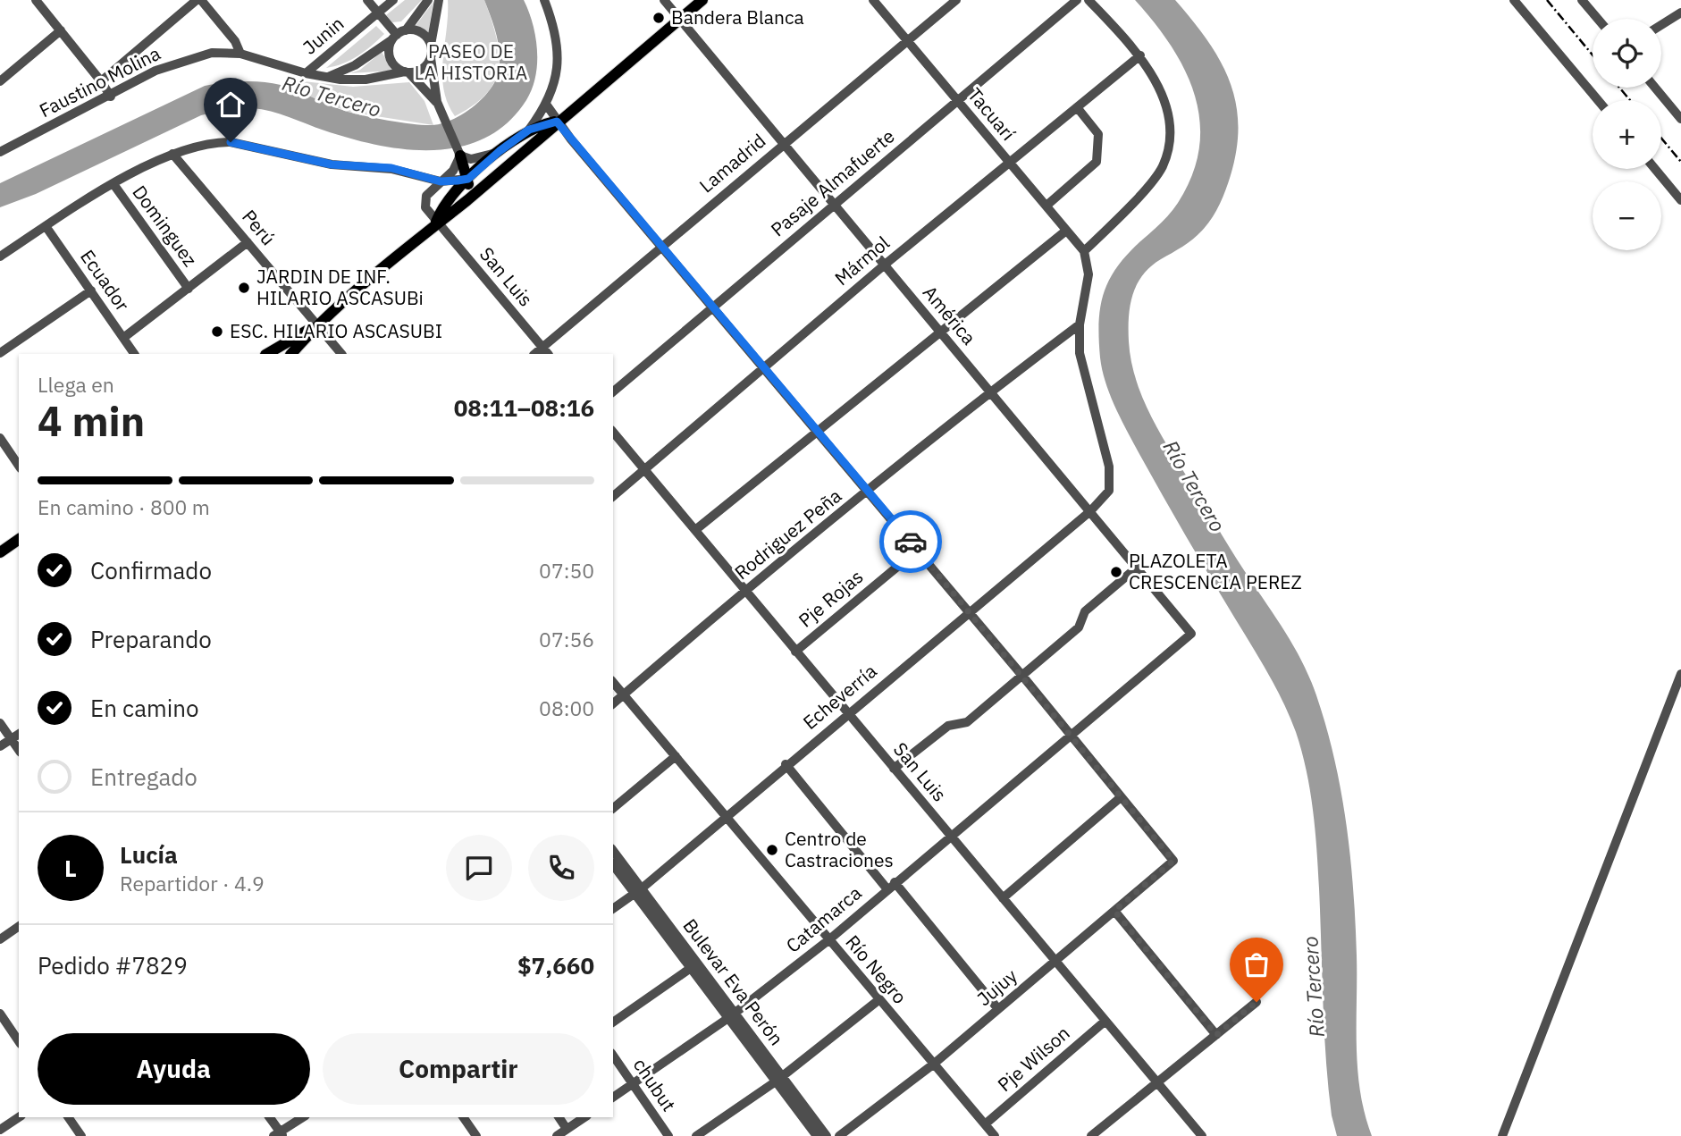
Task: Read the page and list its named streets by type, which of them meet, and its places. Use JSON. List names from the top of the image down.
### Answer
{
  "streets": {
    "street": [
      "Junin",
      "Faustino Molina",
      "Tacuarí",
      "Lamadrid",
      "Pasaje Almafuerte",
      "Dominguez",
      "Perú",
      "Mármol",
      "San Luis",
      "Ecuador",
      "América",
      "Rodriguez Peña",
      "Pje Rojas",
      "Echeverría",
      "Catamarca",
      "Río Negro",
      "Bulevar Eva Perón",
      "Jujuy",
      "Pje Wilson",
      "chubut"
    ]
  },
  "crossings": [
    ["Junin", "Faustino Molina"],
    ["Tacuarí", "Lamadrid"],
    ["Tacuarí", "Pasaje Almafuerte"],
    ["Tacuarí", "Mármol"],
    ["Lamadrid", "San Luis"],
    ["Lamadrid", "América"],
    ["Pasaje Almafuerte", "América"],
    ["Mármol", "San Luis"],
    ["Mármol", "América"],
    ["San Luis", "Rodriguez Peña"],
    ["San Luis", "Pje Rojas"],
    ["San Luis", "Echeverría"],
    ["San Luis", "Catamarca"],
    ["San Luis", "Jujuy"],
    ["San Luis", "Pje Wilson"],
    ["América", "Rodriguez Peña"],
    ["América", "Echeverría"],
    ["América", "Catamarca"],
    ["Rodriguez Peña", "Echeverría"],
    ["Rodriguez Peña", "Río Negro"],
    ["Echeverría", "Río Negro"],
    ["Echeverría", "Bulevar Eva Perón"],
    ["Catamarca", "Río Negro"],
    ["Catamarca", "Bulevar Eva Perón"],
    ["Catamarca", "chubut"],
    ["Río Negro", "Jujuy"],
    ["Río Negro", "Pje Wilson"]
  ],
  "water": ["Río Tercero"],
  "parks": ["PASEO DE LA HISTORIA"],
  "places": [
    "Bandera Blanca",
    "JARDIN DE INF. HILARIO ASCASUBi",
    "ESC. HILARIO ASCASUBI",
    "PLAZOLETA CRESCENCIA PEREZ",
    "Centro de Castraciones"
  ],
  "page": {
    "map_buttons": ["+", "−"],
    "heading": ["4 min", "Llega en", "08:11–08:16"],
    "panel": [
      "Lucía",
      "Repartidor · 4.9",
      "Pedido #7829",
      "$7,660"
    ],
    "bar": "En camino · 800 m",
    "list": [
      ["Confirmado", "07:50"],
      ["Preparando", "07:56"],
      ["En camino", "08:00"],
      "Entregado"
    ],
    "round": "L",
    "buttons": ["Ayuda", "Compartir"]
  }
}
